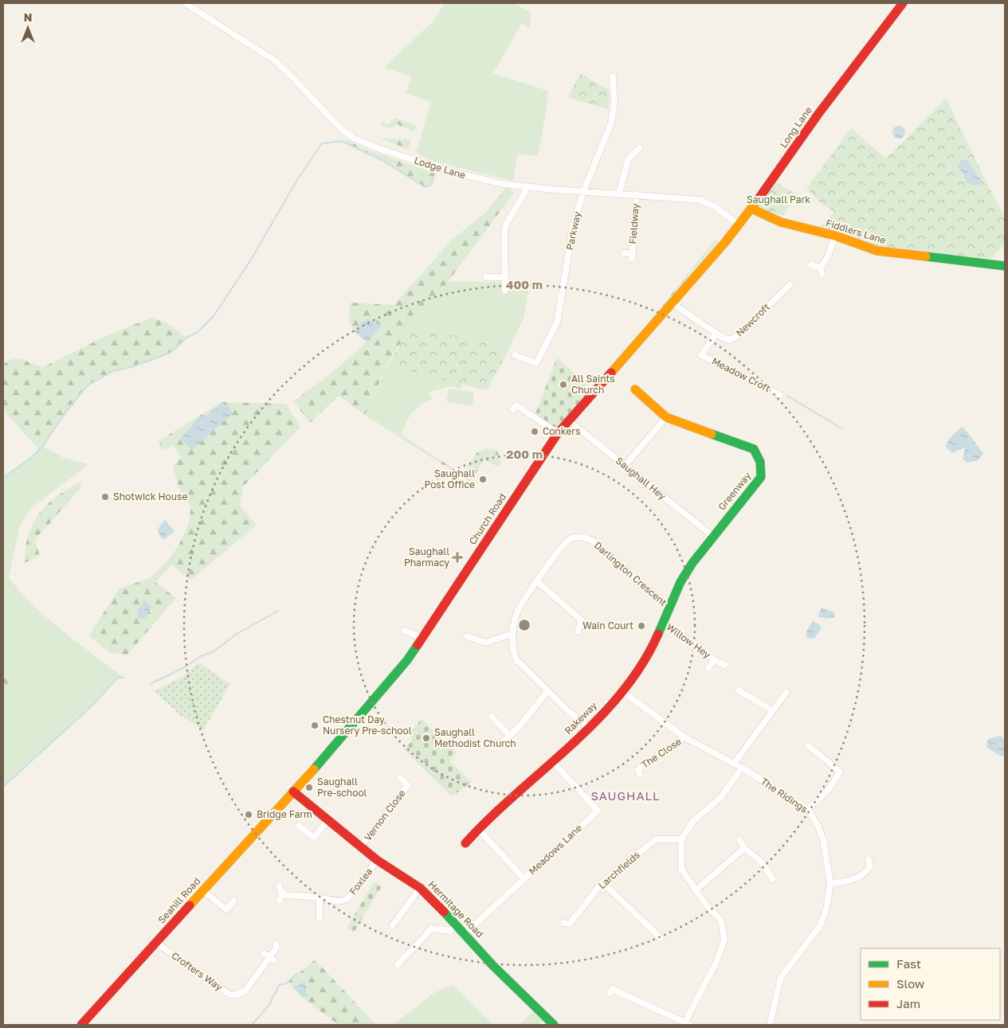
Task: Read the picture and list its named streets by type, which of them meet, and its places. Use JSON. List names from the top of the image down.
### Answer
{
  "streets": {
    "street": [
      "Long Lane",
      "Lodge Lane",
      "Fieldway",
      "Parkway",
      "Fiddlers Lane",
      "Newcroft",
      "Meadow Croft",
      "Saughall Hey",
      "Greenway",
      "Church Road",
      "Darlington Crescent",
      "Willow Hey",
      "Rakeway",
      "The Close",
      "The Ridings",
      "Vernon Close",
      "Meadows Lane",
      "Larchfields",
      "Foxlea",
      "Seahill Road",
      "Hermitage Road",
      "Crofters Way"
    ]
  },
  "crossings": [
    ["Long Lane", "Lodge Lane"],
    ["Long Lane", "Fiddlers Lane"],
    ["Long Lane", "Church Road"],
    ["Lodge Lane", "Fieldway"],
    ["Lodge Lane", "Parkway"],
    ["Newcroft", "Meadow Croft"],
    ["Newcroft", "Church Road"],
    ["Saughall Hey", "Greenway"],
    ["Saughall Hey", "Church Road"],
    ["Greenway", "Darlington Crescent"],
    ["Greenway", "Rakeway"],
    ["Church Road", "Seahill Road"],
    ["Church Road", "Hermitage Road"],
    ["Darlington Crescent", "Rakeway"],
    ["Willow Hey", "Rakeway"],
    ["Rakeway", "The Ridings"],
    ["Rakeway", "Meadows Lane"],
    ["The Close", "The Ridings"],
    ["Vernon Close", "Hermitage Road"],
    ["Meadows Lane", "Hermitage Road"],
    ["Foxlea", "Hermitage Road"],
    ["Seahill Road", "Hermitage Road"],
    ["Seahill Road", "Crofters Way"]
  ],
  "districts": ["SAUGHALL"],
  "parks": ["Saughall Park"],
  "places": {
    "other": [
      "All Saints Church",
      "Conkers",
      "Saughall Post Office",
      "Shotwick House",
      "Wain Court",
      "Chestnut Day Nursery Pre-school",
      "Saughall Methodist Church",
      "Saughall Pre-school",
      "Bridge Farm"
    ],
    "health": ["Saughall Pharmacy"]
  },
  "legend": ["Fast", "Slow", "Jam"],
  "north": "top",
  "rings": ["400 m", "200 m"]
}
